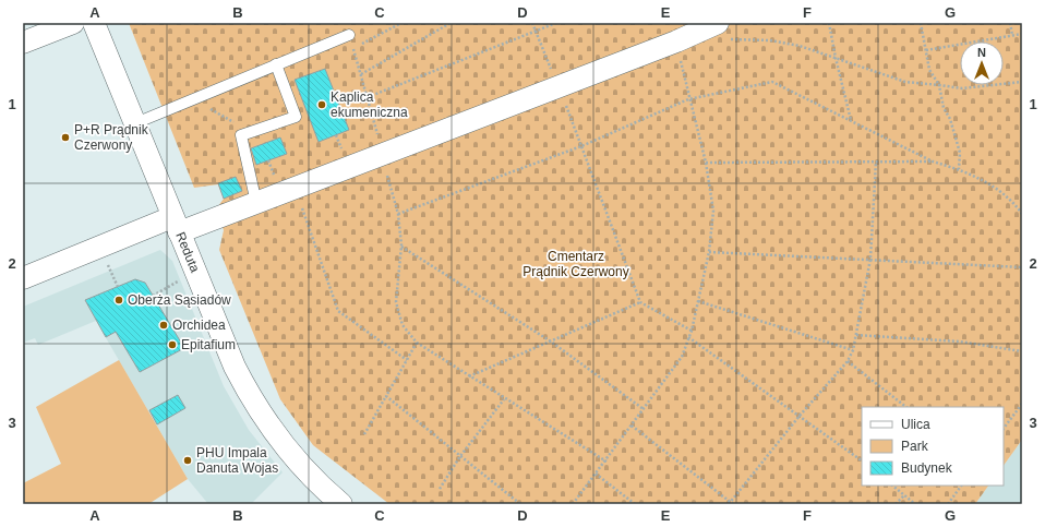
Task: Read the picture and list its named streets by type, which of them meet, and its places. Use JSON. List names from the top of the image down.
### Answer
{
  "streets": {
    "street": ["Reduta"]
  },
  "parks": ["Cmentarz Prądnik Czerwony"],
  "places": [
    "Kaplica ekumeniczna",
    "P+R Prądnik Czerwony",
    "Oberża Sąsiadów",
    "Orchidea",
    "Epitafium",
    "PHU Impala Danuta Wojas"
  ],
  "legend": ["Ulica", "Park", "Budynek"],
  "north": "top",
  "grid": {
    "columns": [
      "A",
      "B",
      "C",
      "D",
      "E",
      "F",
      "G"
    ],
    "rows": ["1", "2", "3"]
  }
}
